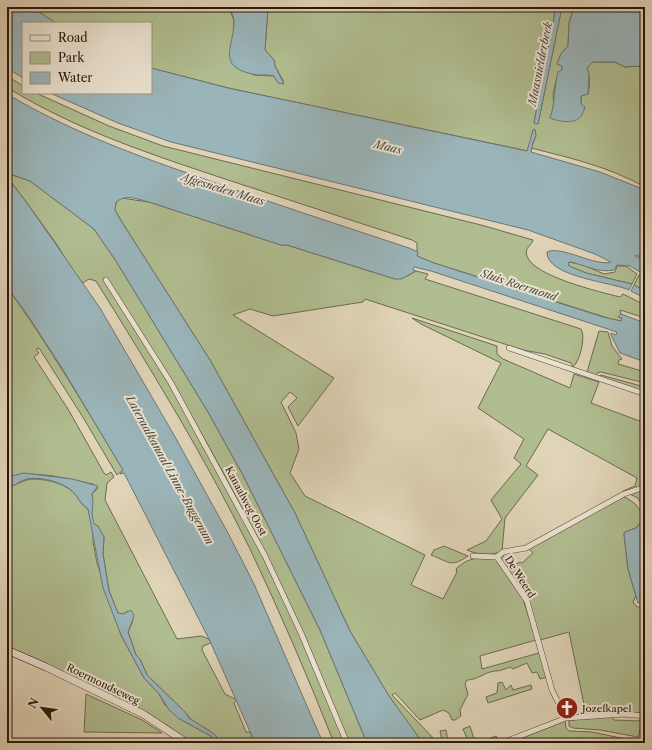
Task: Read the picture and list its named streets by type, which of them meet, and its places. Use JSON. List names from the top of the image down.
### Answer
{
  "streets": {
    "main road": ["Roermondseweg"],
    "street": ["Kanaalweg Oost", "De Weerd"]
  },
  "water": [
    "Maasnielderbeek",
    "Maas",
    "Afgesneden Maas",
    "Sluis Roermond",
    "Lateraalkanaal Linne-Buggenum"
  ],
  "places": {
    "church": ["Jozefkapel"]
  },
  "legend": ["Road", "Park", "Water"],
  "north": "top left"
}
